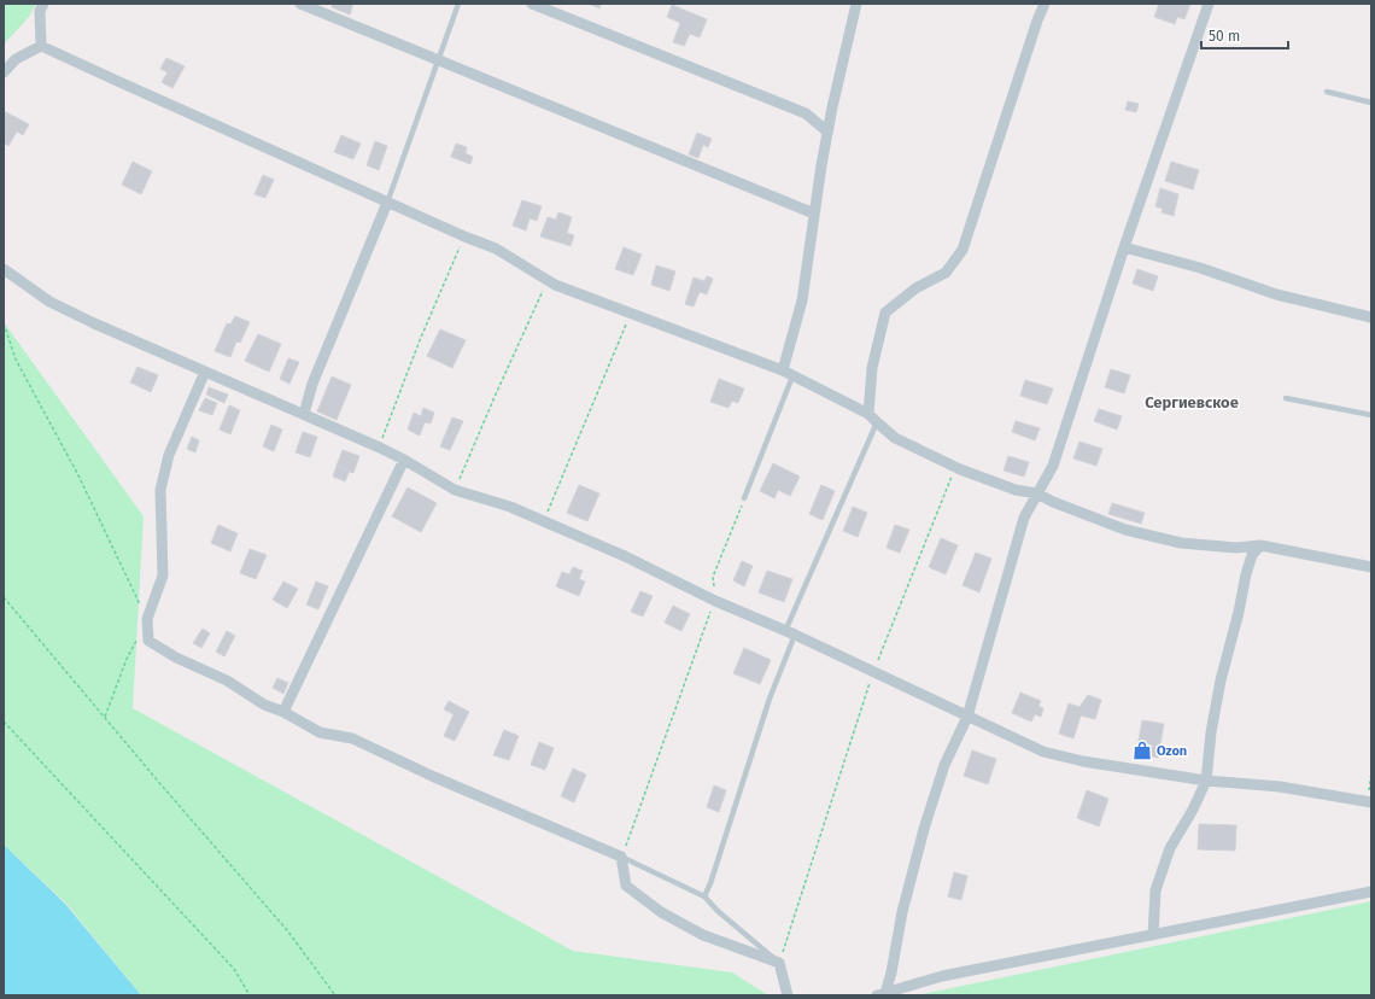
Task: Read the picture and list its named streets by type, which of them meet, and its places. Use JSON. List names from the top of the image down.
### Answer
{
  "districts": ["Сергиевское"],
  "places": {
    "shop": ["Ozon"]
  },
  "scale_bar": "50 m"
}
